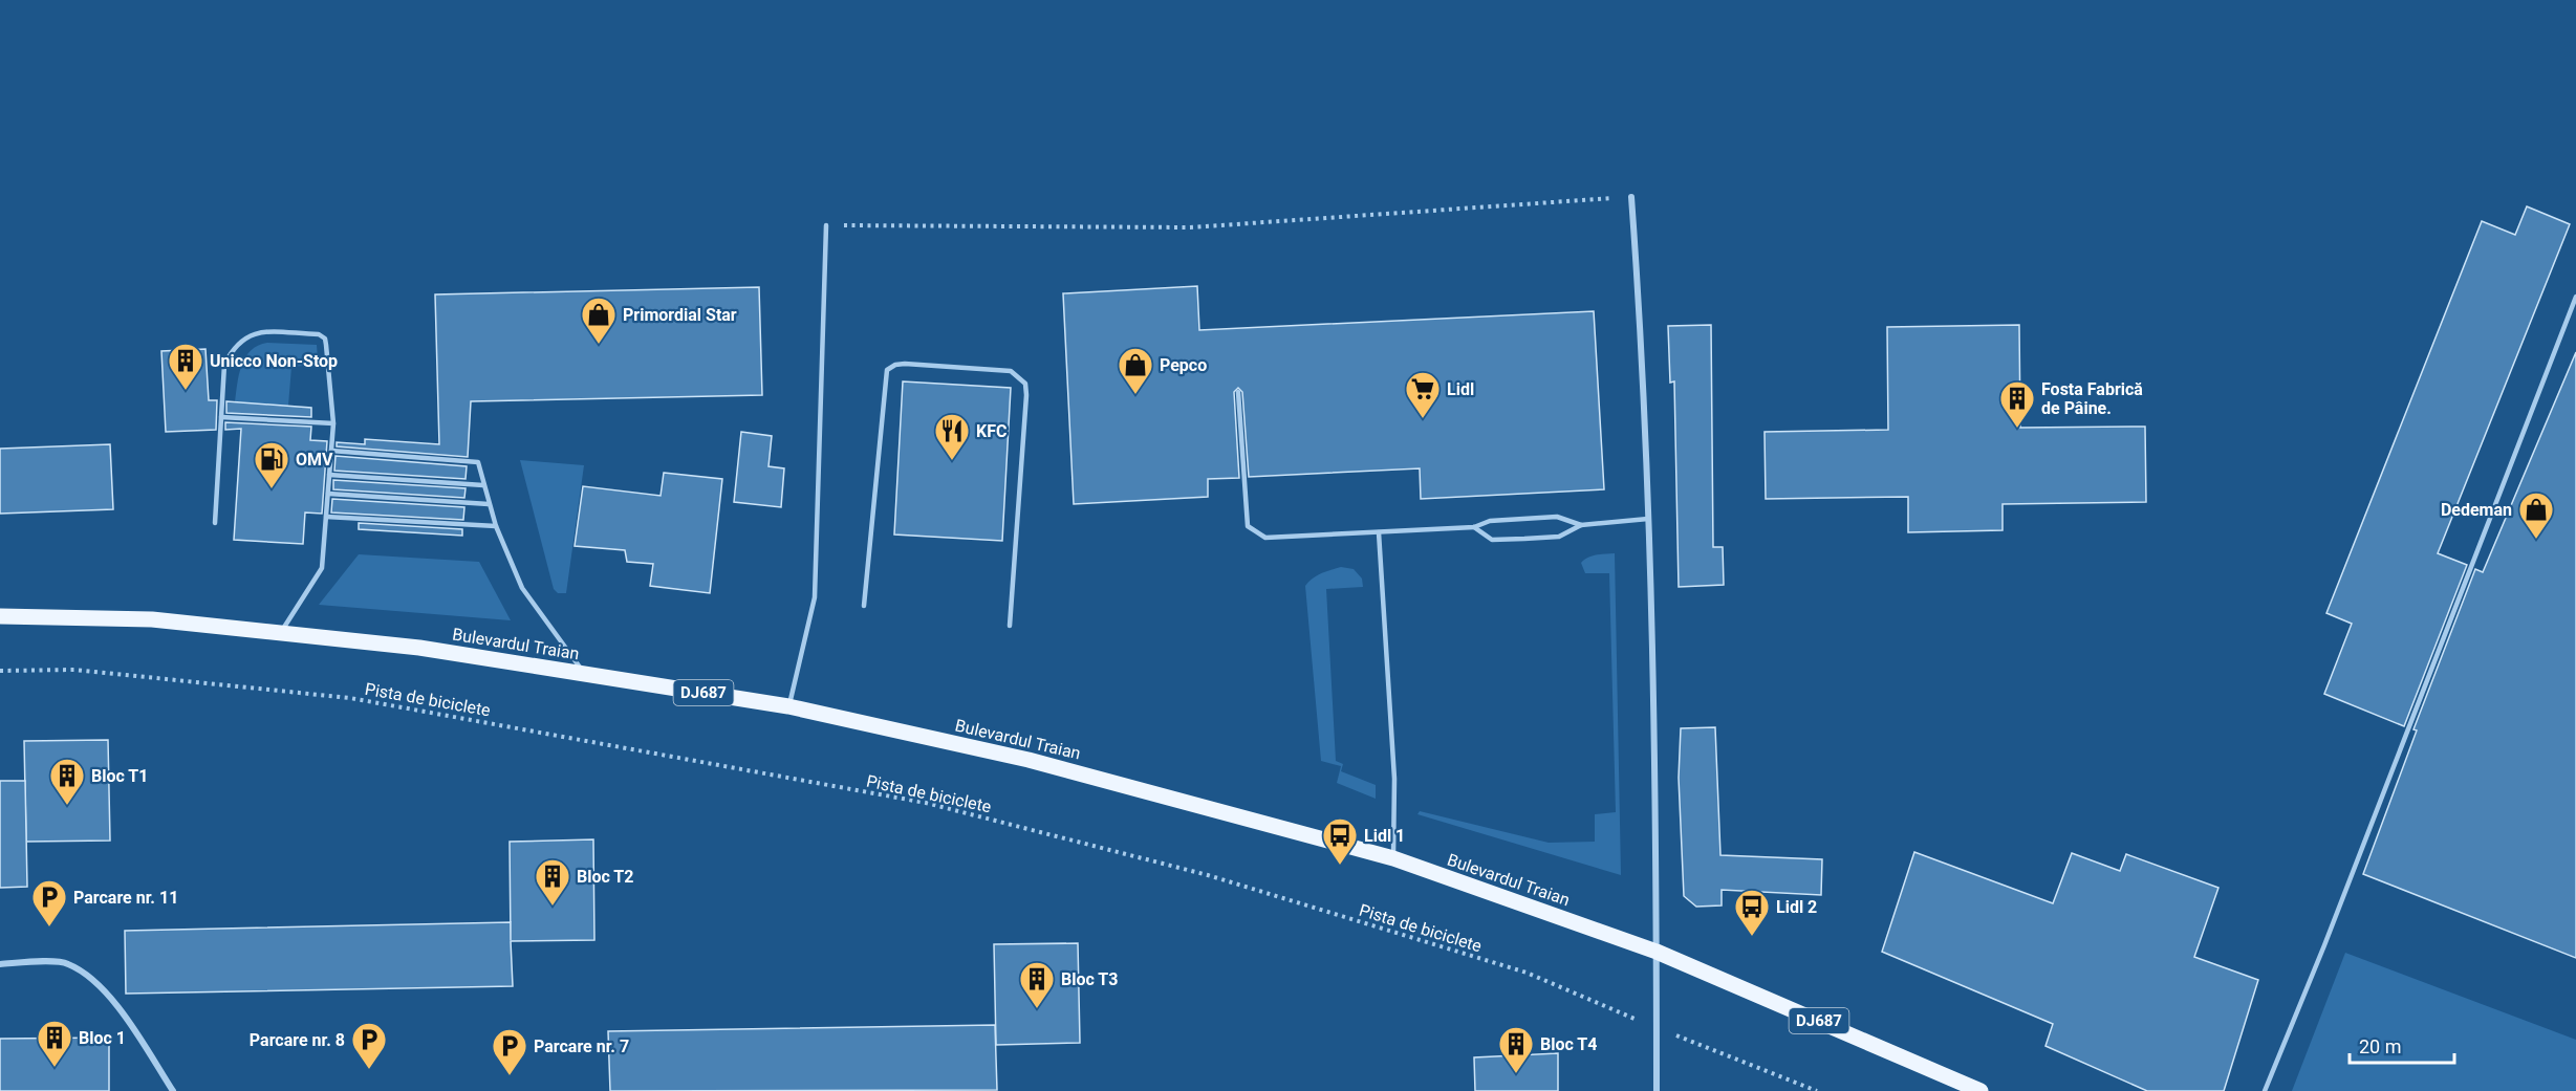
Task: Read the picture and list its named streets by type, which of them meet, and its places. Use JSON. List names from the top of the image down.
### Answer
{
  "streets": {
    "main road": ["Bulevardul Traian", "DJ687"],
    "path": ["Pista de biciclete"]
  },
  "places": {
    "shop": ["Primordial Star", "Pepco", "Dedeman"],
    "building": [
      "Unicco Non-Stop",
      "Fosta Fabrică de Pâine.",
      "Bloc T1",
      "Bloc T2",
      "Bloc T3",
      "Bloc 1",
      "Bloc T4"
    ],
    "supermarket": ["Lidl"],
    "restaurant": ["KFC"],
    "fuel station": ["OMV"],
    "bus stop": ["Lidl 1", "Lidl 2"],
    "parking": ["Parcare nr. 11", "Parcare nr. 8", "Parcare nr. 7"]
  },
  "scale_bar": "20 m"
}
